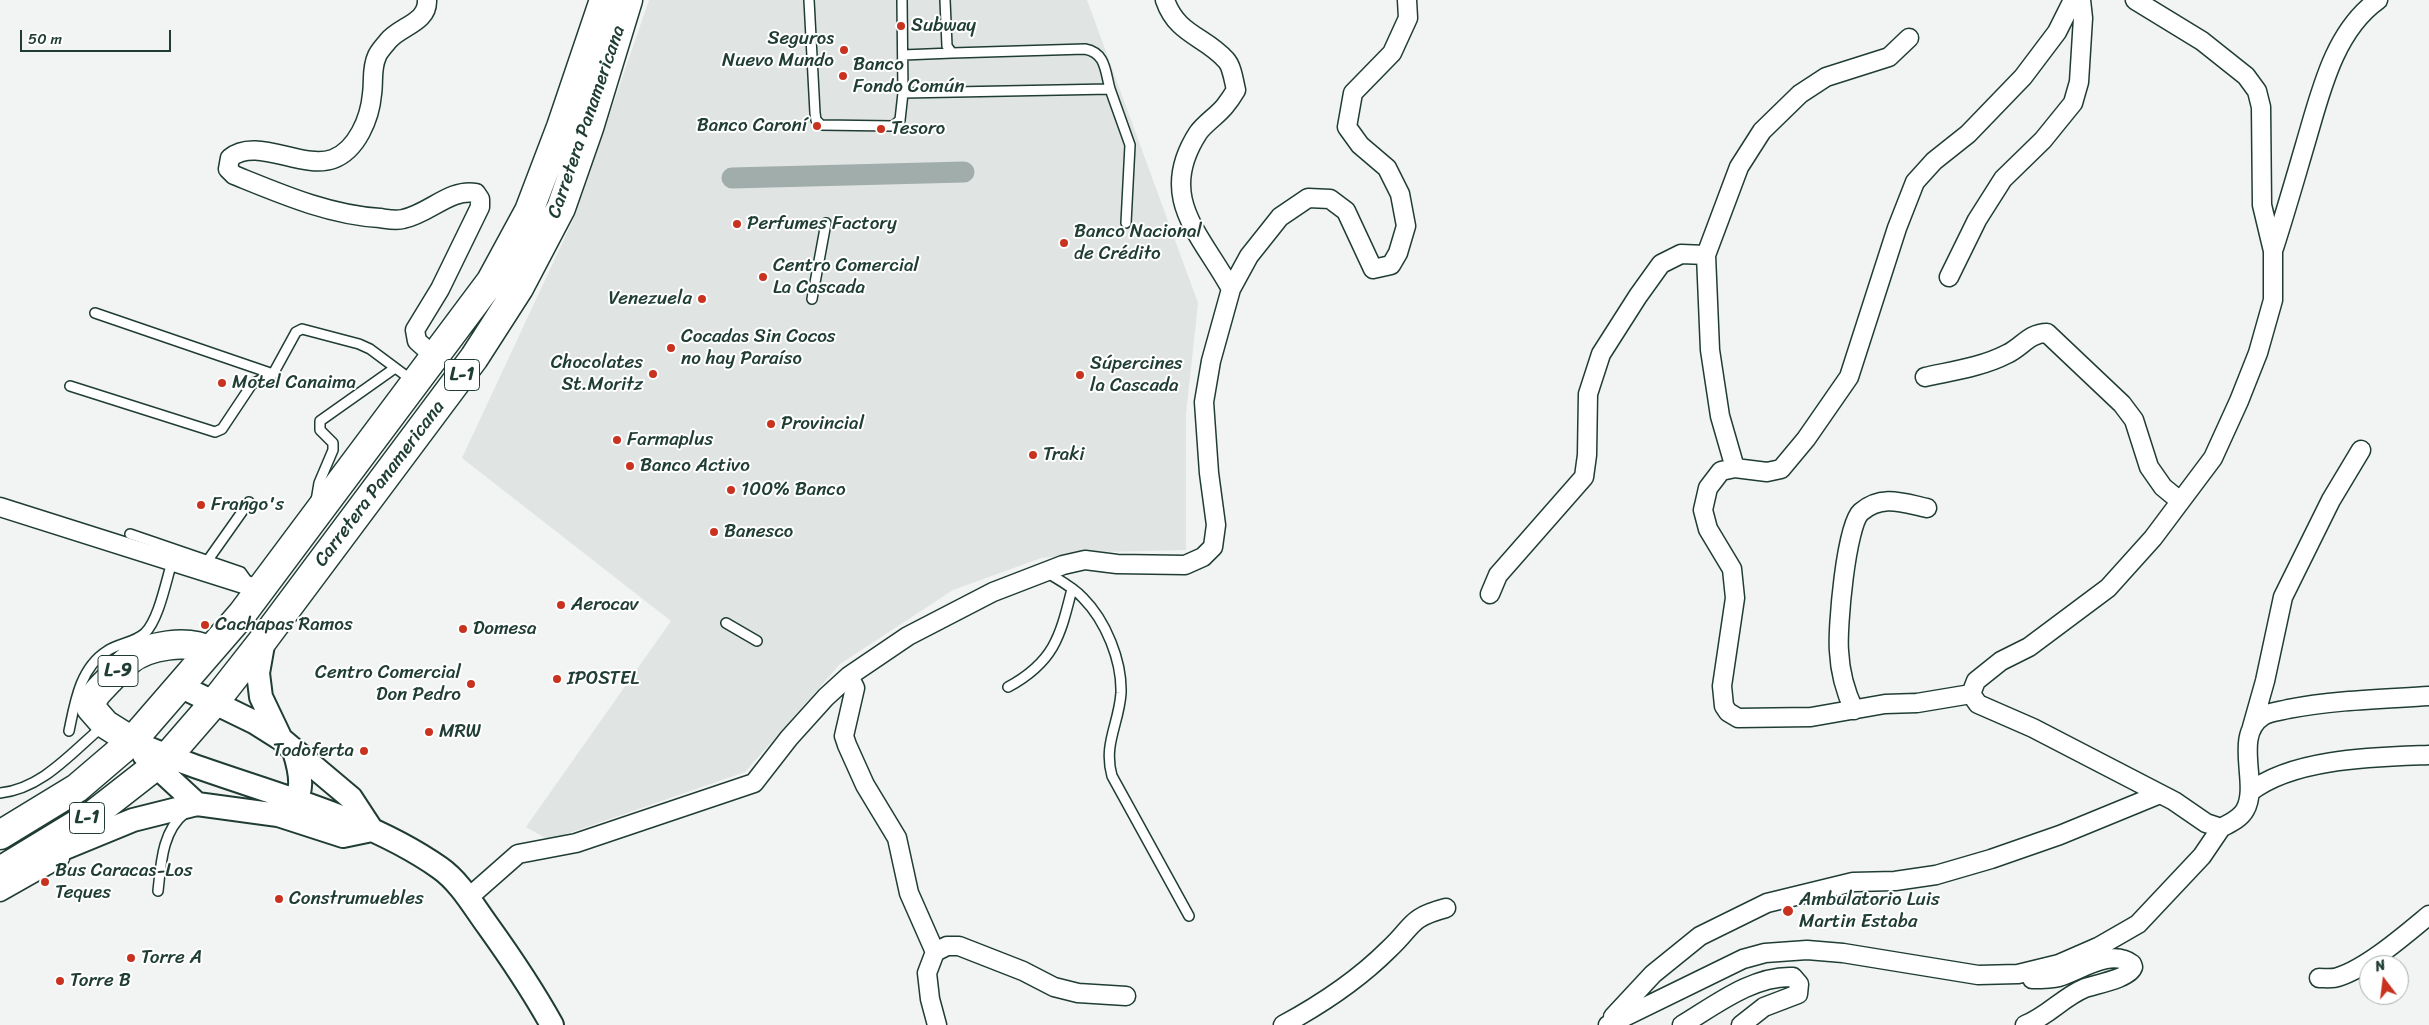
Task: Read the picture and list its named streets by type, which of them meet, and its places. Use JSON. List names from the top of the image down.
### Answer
{
  "streets": {
    "main road": ["Carretera Panamericana", "L-1", "L-9"]
  },
  "crossings": [
    ["Carretera Panamericana", "L-9"]
  ],
  "places": [
    "Subway",
    "Seguros Nuevo Mundo",
    "Banco Fondo Común",
    "Banco Caroní",
    "Tesoro",
    "Perfumes Factory",
    "Banco Nacional de Crédito",
    "Centro Comercial La Cascada",
    "Venezuela",
    "Cocadas Sin Cocos no hay Paraíso",
    "Chocolates St.Moritz",
    "Súpercines la Cascada",
    "Motel Canaima",
    "Provincial",
    "Farmaplus",
    "Traki",
    "Banco Activo",
    "100% Banco",
    "Frango's",
    "Banesco",
    "Aerocav",
    "Cachapas Ramos",
    "Domesa",
    "IPOSTEL",
    "Centro Comercial Don Pedro",
    "MRW",
    "Todoferta",
    "Bus Caracas-Los Teques",
    "Construmuebles",
    "Ambulatorio Luis Martin Estaba",
    "Torre A",
    "Torre B"
  ],
  "scale_bar": "50 m",
  "north": "top"
}
